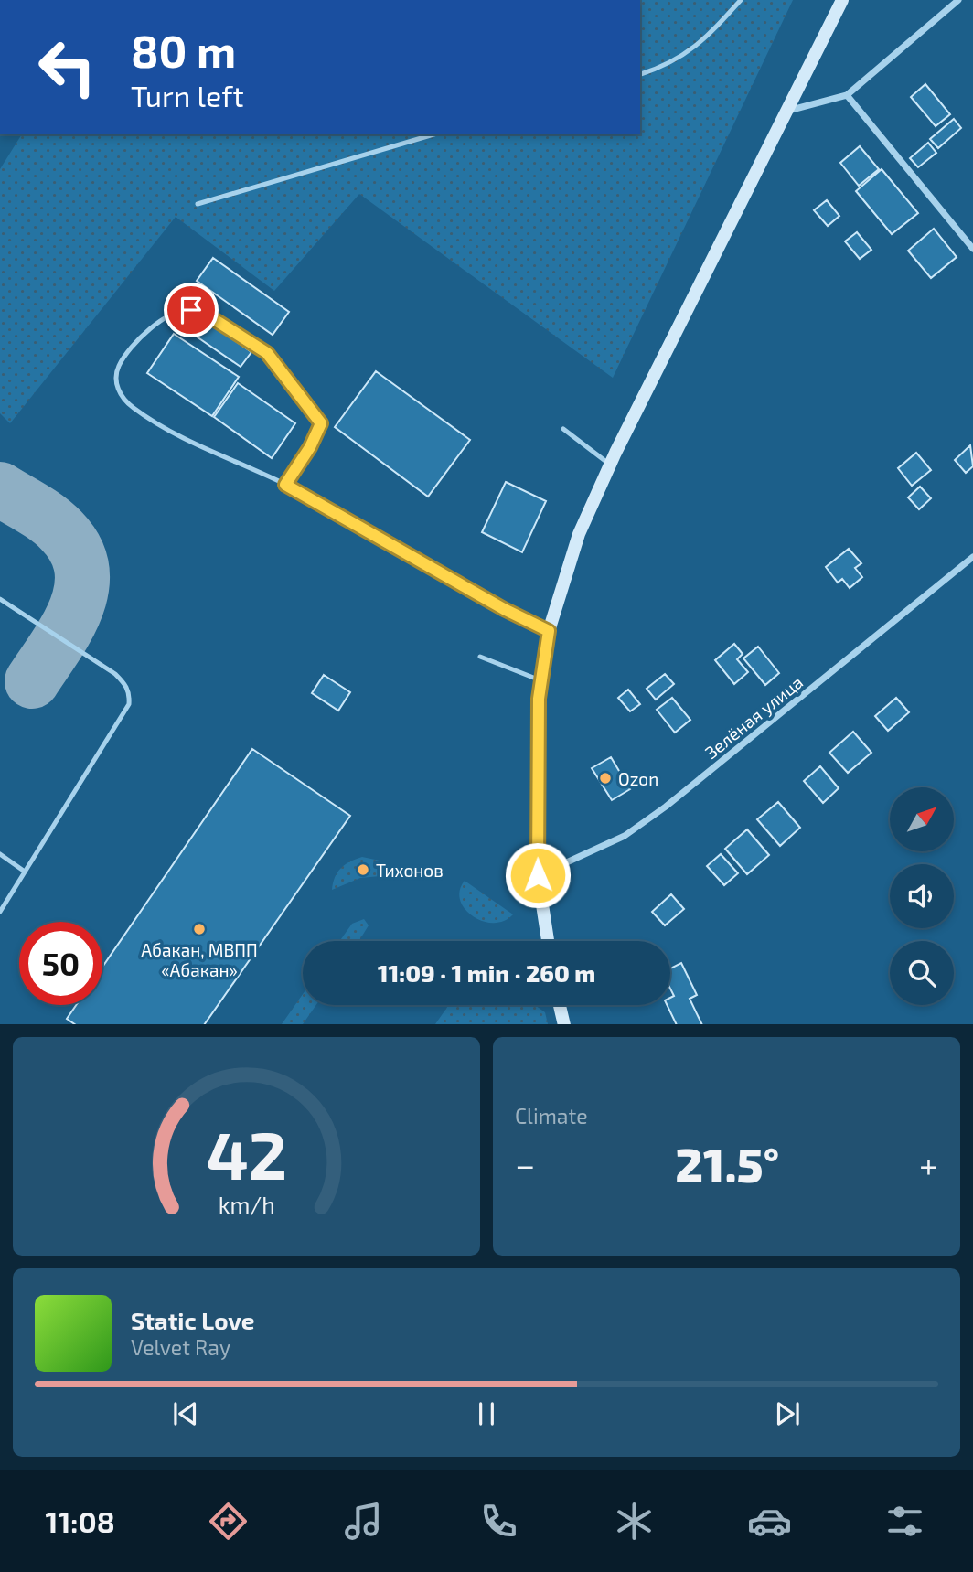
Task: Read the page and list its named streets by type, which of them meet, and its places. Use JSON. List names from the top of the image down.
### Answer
{
  "streets": {
    "street": ["Зелёная улица"]
  },
  "places": ["Ozon", "Тихонов", "Абакан, МВПП «Абакан»"],
  "north": "top right",
  "page": {
    "turn": ["80 m", "Turn left"],
    "limit": "50",
    "trip": "11:09 · 1 min · 260 m",
    "tile": "Climate",
    "heat": ["−", "21.5°", "+"],
    "song": ["Static Love", "Velvet Ray"],
    "tabs": "11:08",
    "gauge": ["42", "km/h"]
  }
}
